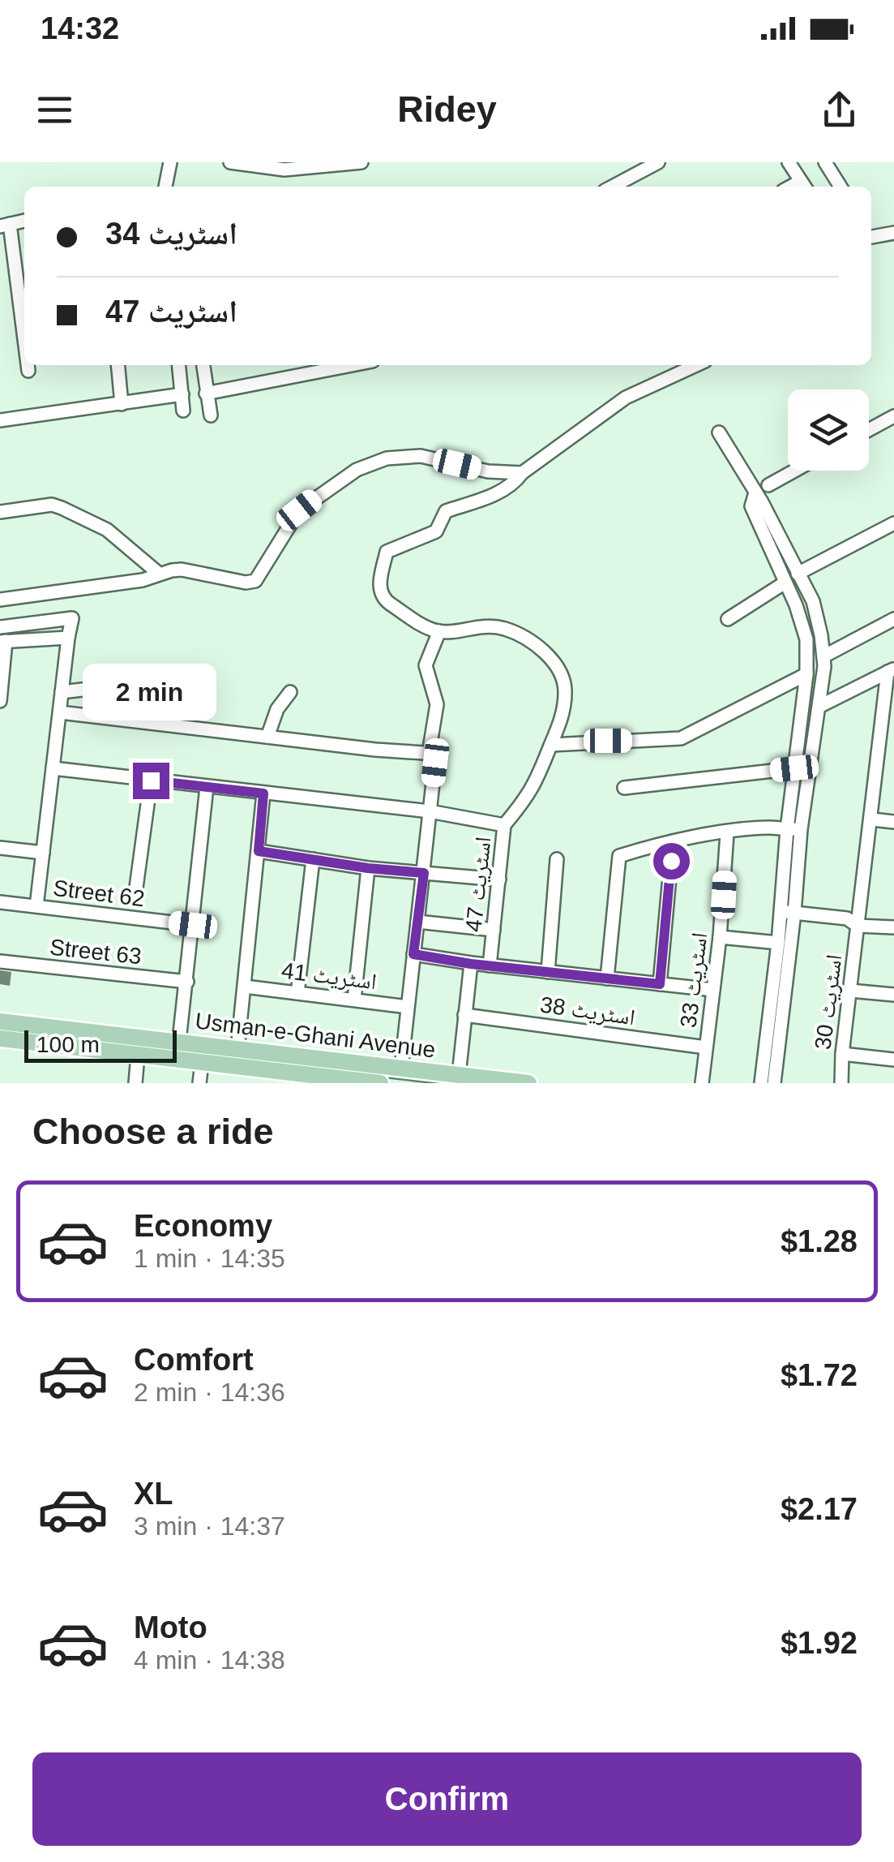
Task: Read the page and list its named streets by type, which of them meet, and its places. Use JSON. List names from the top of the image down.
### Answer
{
  "streets": {
    "main road": ["Usman-e-Ghani Avenue"],
    "street": [
      "اسٹریٹ 47",
      "Street 62",
      "Street 63",
      "اسٹریٹ 41",
      "اسٹریٹ 33",
      "اسٹریٹ 30",
      "اسٹریٹ 38"
    ]
  },
  "crossings": [
    ["اسٹریٹ 33", "اسٹریٹ 38"]
  ],
  "scale_bar": "100 m",
  "page": {
    "status": "14:32",
    "header": "Ridey",
    "banner": ["اسٹریٹ 34", "اسٹریٹ 47"],
    "bubble": "2 min",
    "scale": "100 m",
    "heading": "Choose a ride",
    "list": [
      {
        "name": "Economy",
        "note": "1 min · 14:35",
        "value": "$1.28"
      },
      {
        "name": "Comfort",
        "note": "2 min · 14:36",
        "value": "$1.72"
      },
      {
        "name": "XL",
        "note": "3 min · 14:37",
        "value": "$2.17"
      },
      {
        "name": "Moto",
        "note": "4 min · 14:38",
        "value": "$1.92"
      }
    ],
    "buttons": "Confirm"
  }
}
